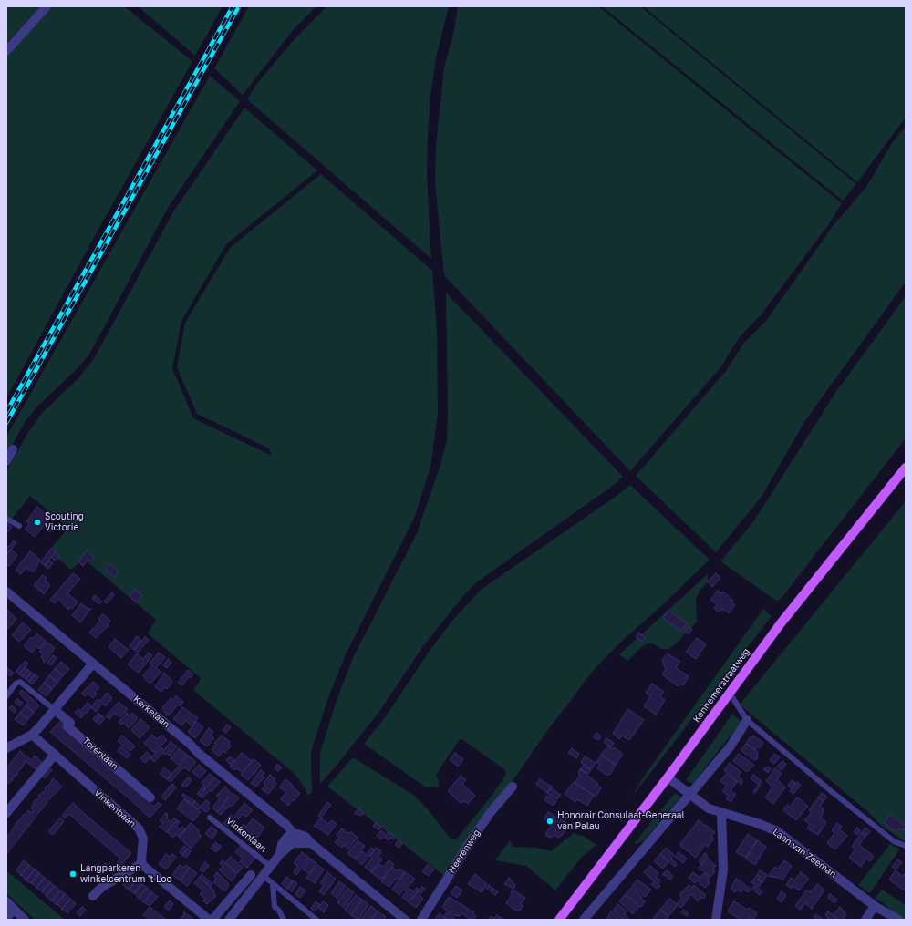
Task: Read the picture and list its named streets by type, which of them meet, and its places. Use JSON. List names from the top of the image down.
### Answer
{
  "streets": {
    "main road": ["Kennemerstraatweg"],
    "street": [
      "Kerkelaan",
      "Torenlaan",
      "Vinkenbaan",
      "Heerenweg",
      "Laan van Zeeman"
    ],
    "lane": ["Vinkenlaan"]
  },
  "crossings": [
    ["Kennemerstraatweg", "Laan van Zeeman"]
  ],
  "places": ["Scouting Victorie", "Honorair Consulaat-Generaal van Palau", "Langparkeren winkelcentrum 't Loo"]
}
